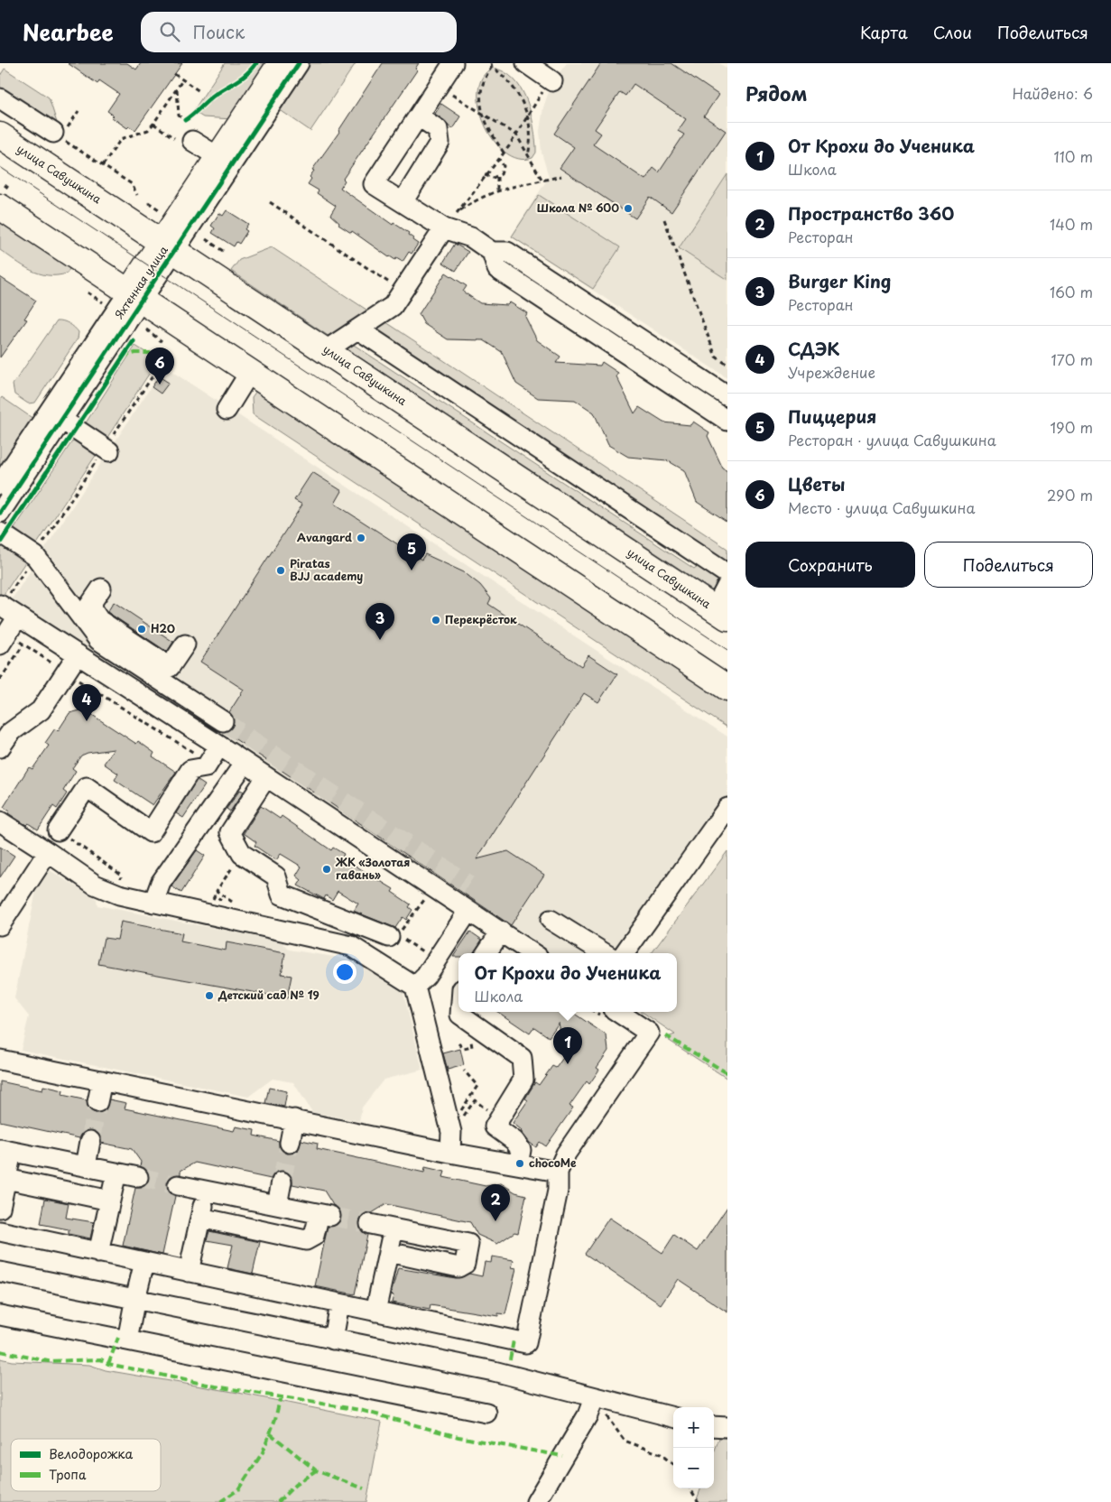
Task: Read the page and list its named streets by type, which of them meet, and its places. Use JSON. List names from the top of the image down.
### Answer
{
  "streets": {
    "main road": ["улица Савушкина", "Яхтенная улица"]
  },
  "crossings": [
    ["улица Савушкина", "Яхтенная улица"]
  ],
  "places": [
    "Школа № 600",
    "Avangard",
    "Piratas BJJ academy",
    "Перекрёсток",
    "H2O",
    "ЖК «Золотая гавань»",
    "Детский сад № 19",
    "chocoMe"
  ],
  "legend": ["Велодорожка", "Тропа"],
  "page": {
    "header": "Nearbee",
    "search": "Поиск",
    "nav": ["Карта", "Слои", "Поделиться"],
    "heading": ["Рядом", "Найдено: 6"],
    "list": [
      {
        "mark": "1",
        "name": "От Крохи до Ученика",
        "note": "Школа",
        "value": "110 m"
      },
      {
        "mark": "2",
        "name": "Пространство 360",
        "note": "Ресторан",
        "value": "140 m"
      },
      {
        "mark": "3",
        "name": "Burger King",
        "note": "Ресторан",
        "value": "160 m"
      },
      {
        "mark": "4",
        "name": "СДЭК",
        "note": "Учреждение",
        "value": "170 m"
      },
      {
        "mark": "5",
        "name": "Пиццерия",
        "note": "Ресторан · улица Савушкина",
        "value": "190 m"
      },
      {
        "mark": "6",
        "name": "Цветы",
        "note": "Место · улица Савушкина",
        "value": "290 m"
      }
    ],
    "pins": [
      "6",
      "5",
      "3",
      "4",
      "1",
      "2"
    ],
    "buttons": ["Сохранить", "Поделиться"],
    "popup": ["От Крохи до Ученика", "Школа"],
    "map_buttons": ["+", "−"]
  }
}
